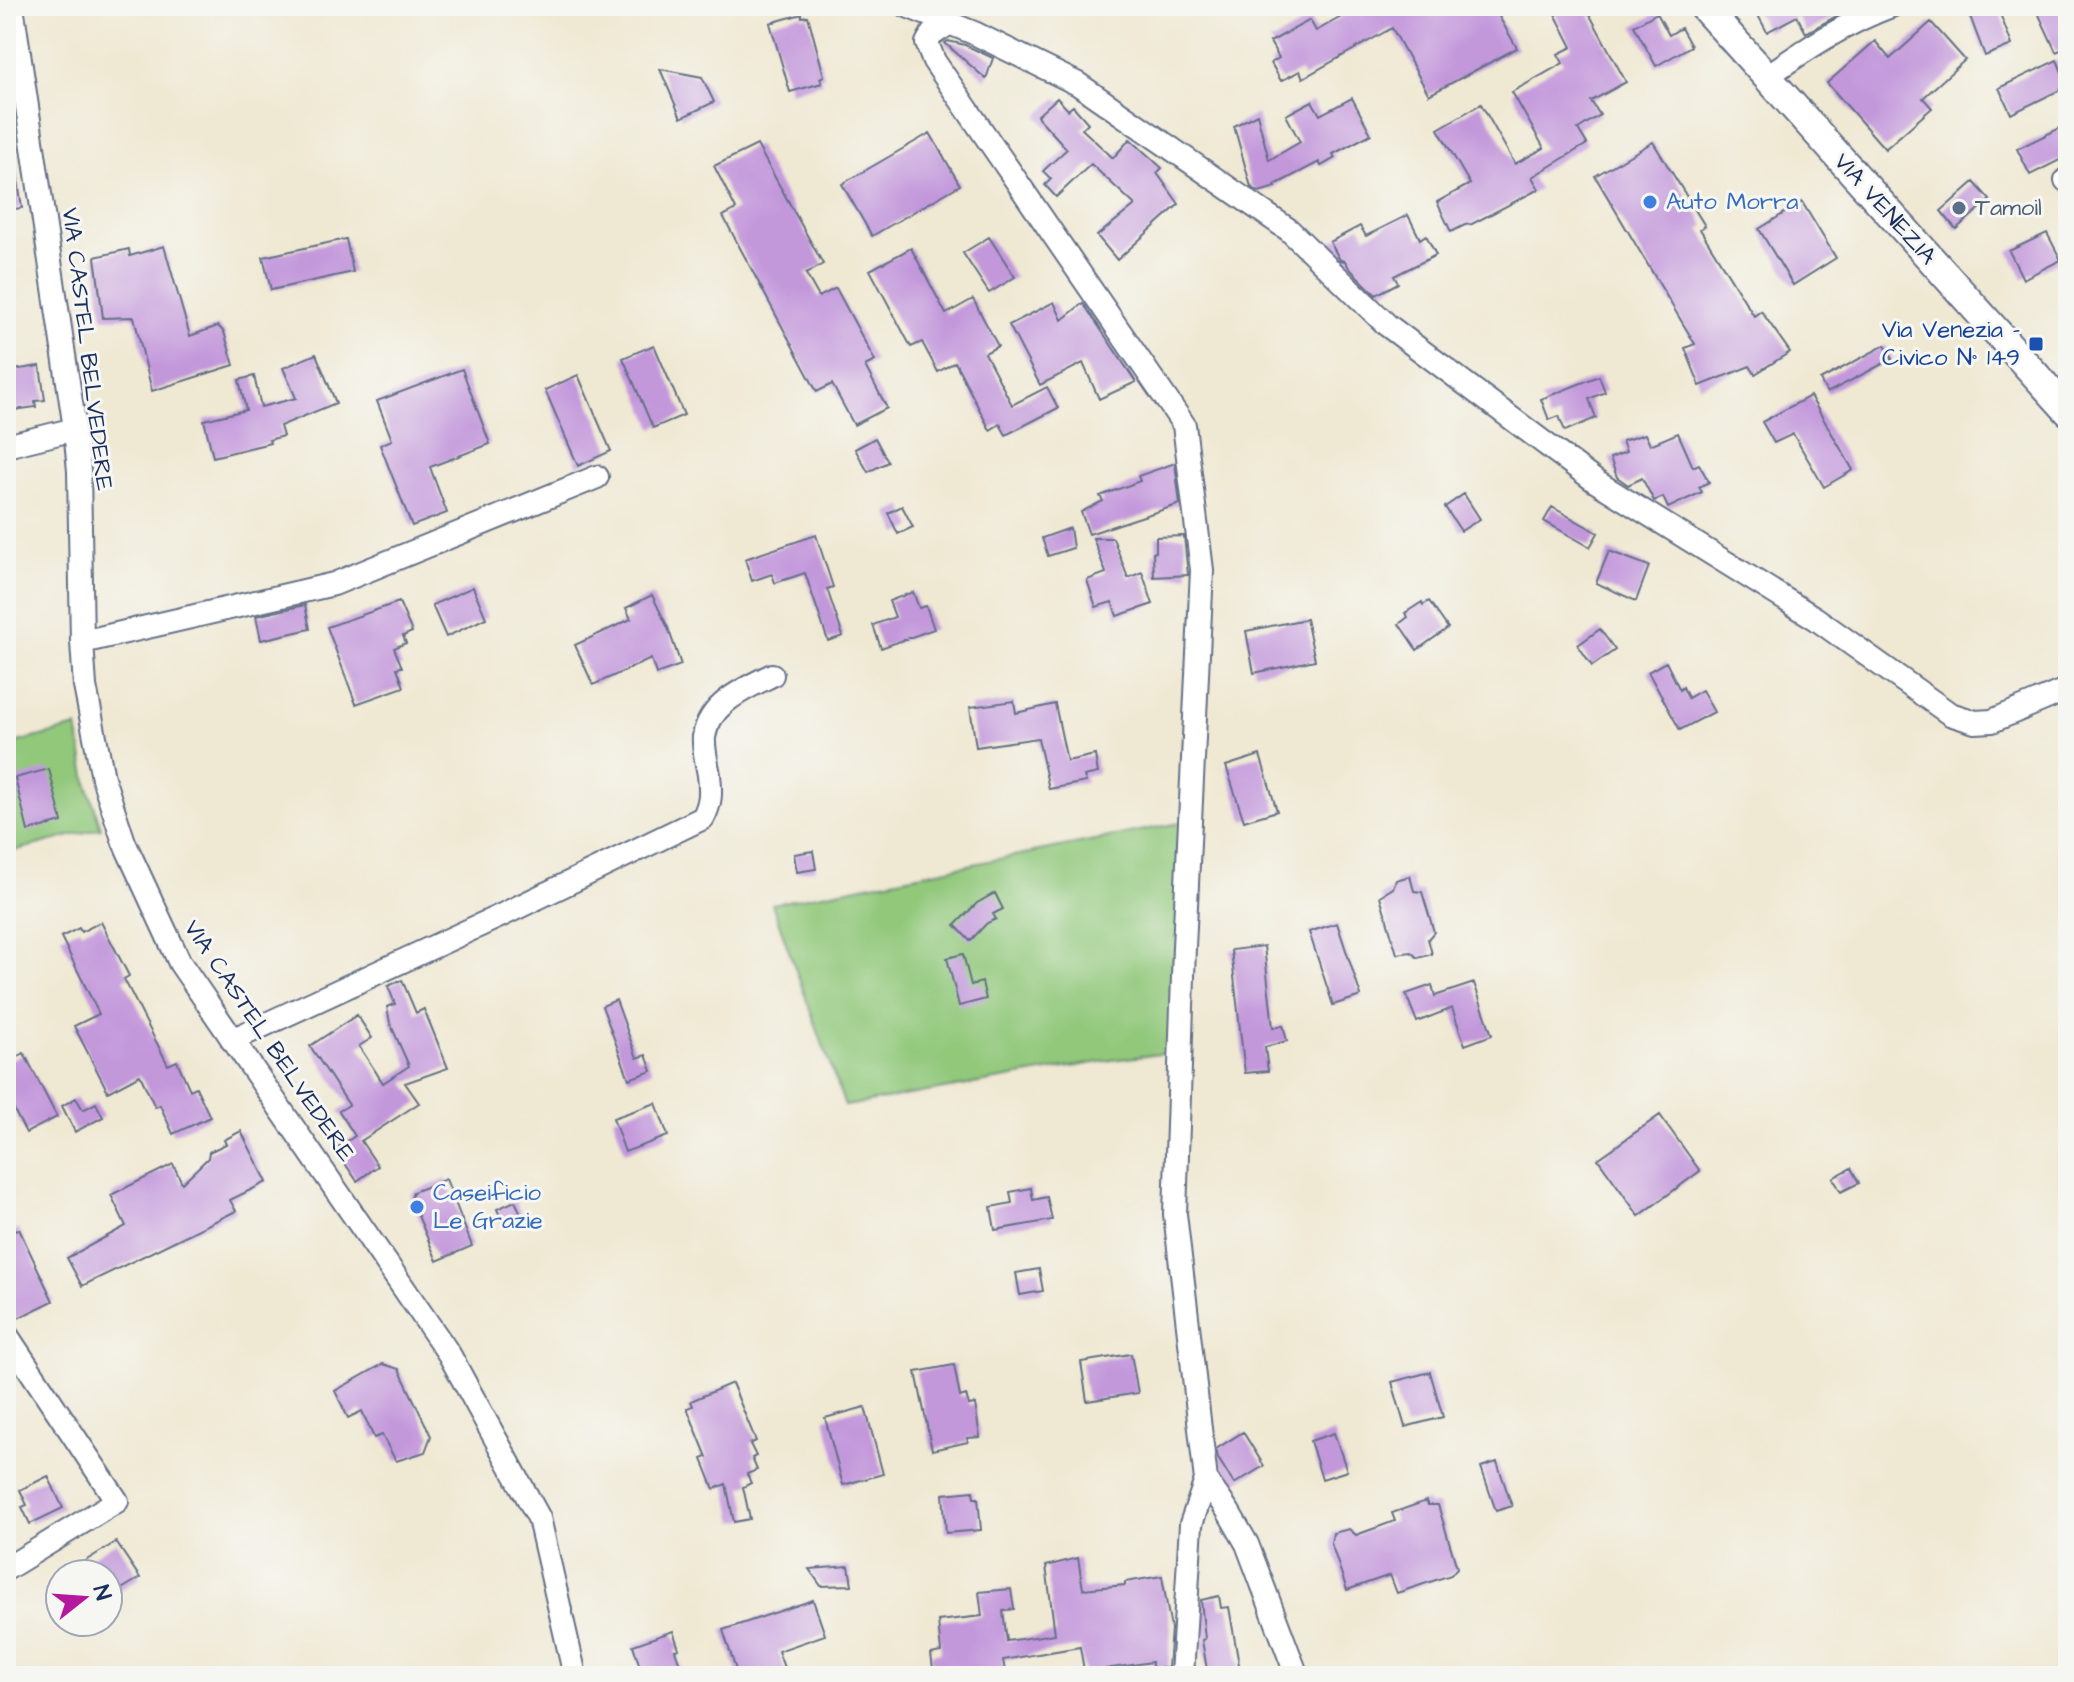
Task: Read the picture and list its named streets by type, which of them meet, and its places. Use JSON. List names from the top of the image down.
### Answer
{
  "streets": {
    "main road": ["VIA VENEZIA"],
    "street": ["VIA CASTEL BELVEDERE"]
  },
  "places": {
    "other": ["Auto Morra", "Tamoil", "Caseificio Le Grazie"],
    "transit": ["Via Venezia - Civico N° 149"]
  },
  "north": "right"
}
